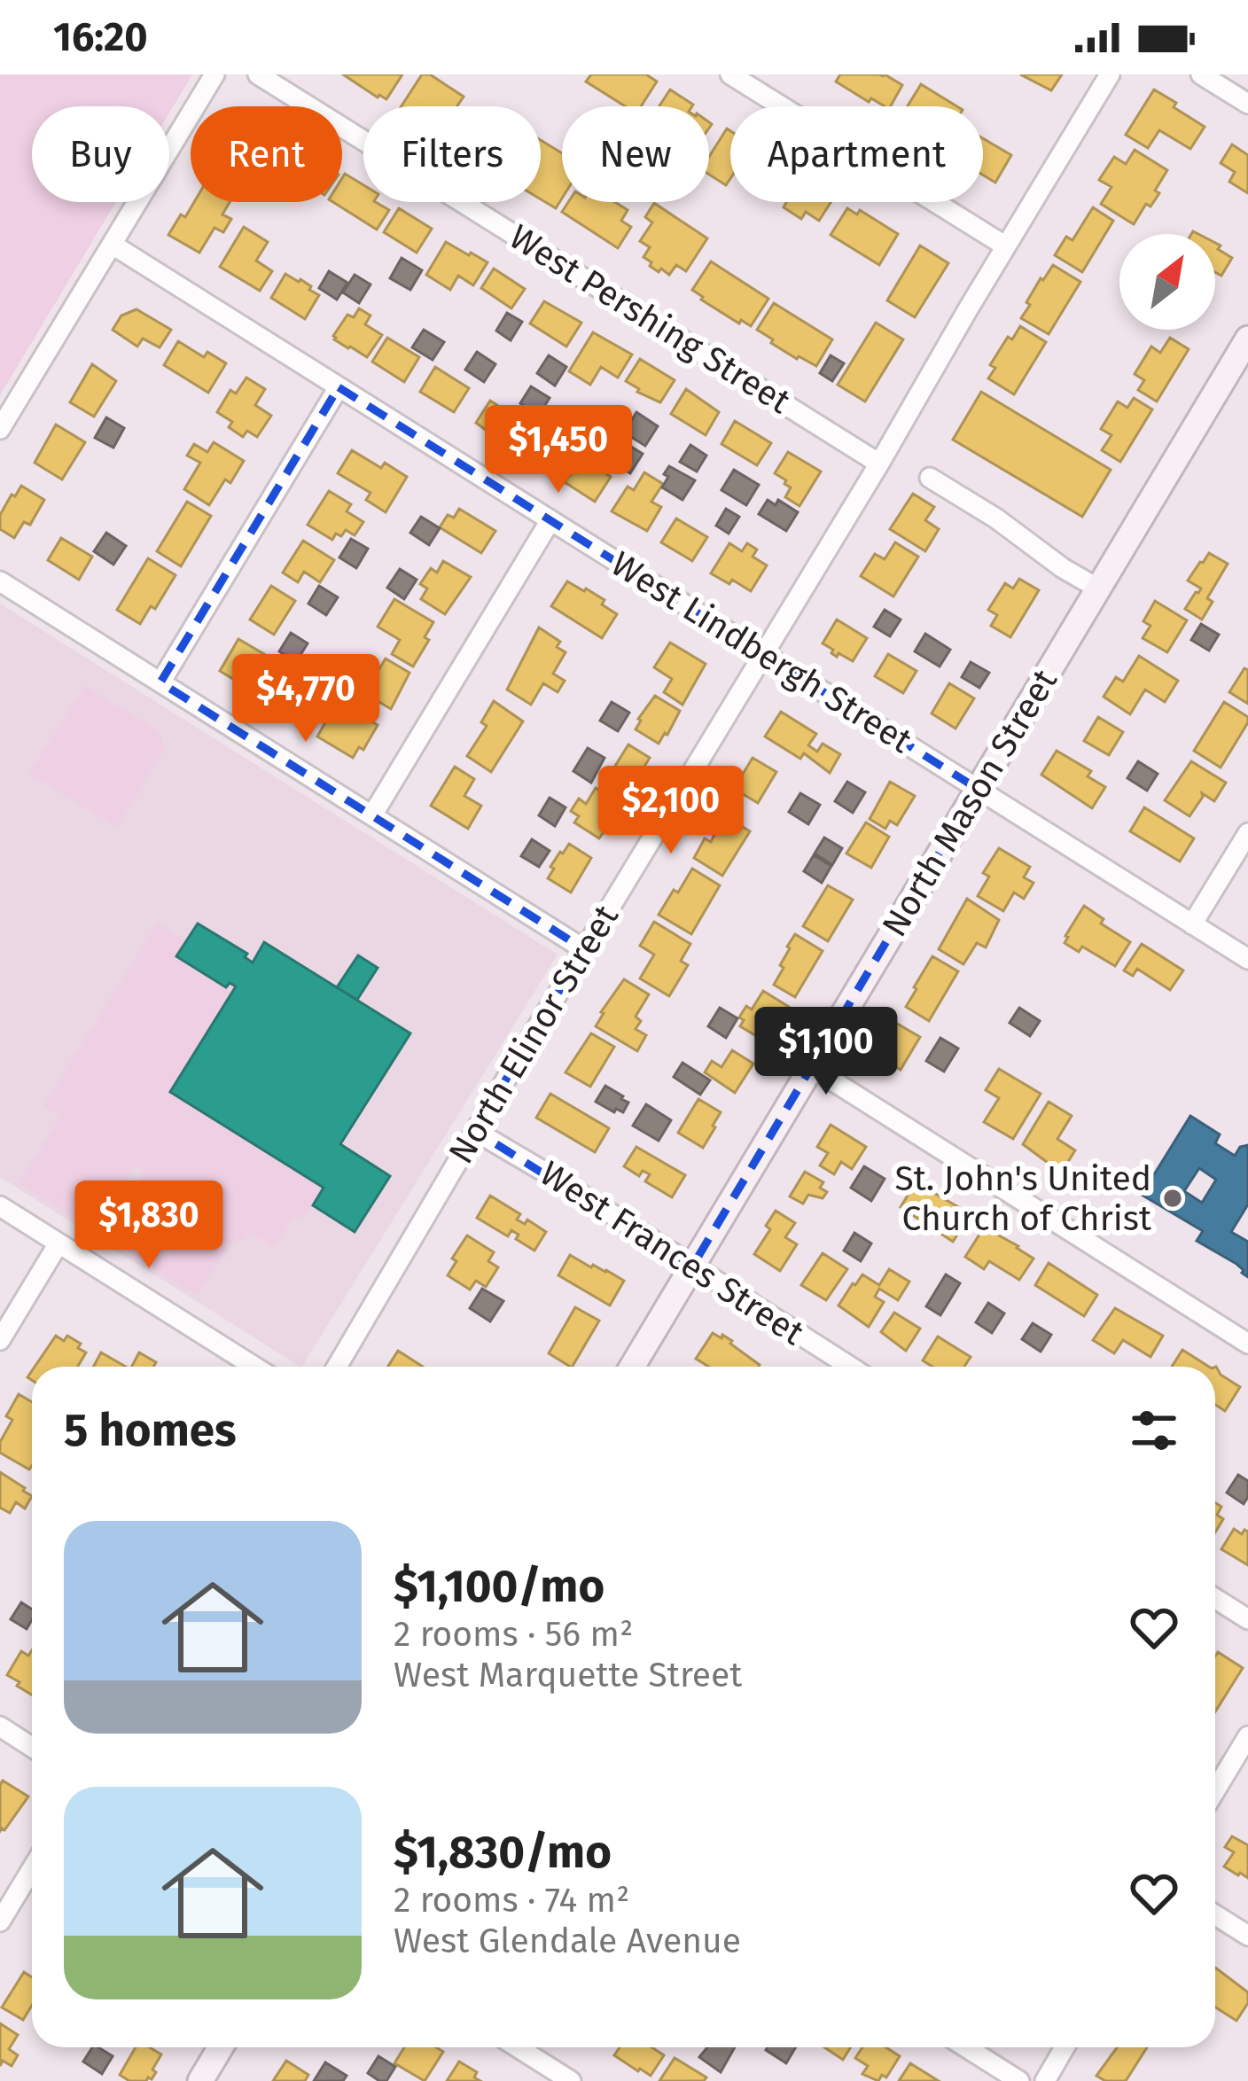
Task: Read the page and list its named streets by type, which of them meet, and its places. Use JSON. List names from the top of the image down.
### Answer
{
  "streets": {
    "main road": ["North Mason Street"],
    "street": [
      "West Pershing Street",
      "West Lindbergh Street",
      "North Elinor Street",
      "West Frances Street"
    ]
  },
  "crossings": [
    ["West Pershing Street", "North Elinor Street"],
    ["West Lindbergh Street", "North Mason Street"],
    ["West Lindbergh Street", "North Elinor Street"],
    ["North Mason Street", "West Frances Street"],
    ["North Elinor Street", "West Frances Street"]
  ],
  "places": ["St. John's United Church of Christ"],
  "north": "top right",
  "page": {
    "status": "16:20",
    "chip": [
      "Buy",
      "Rent",
      "Filters",
      "New",
      "Apartment"
    ],
    "price": [
      "$1,450",
      "$4,770",
      "$2,100",
      "$1,100",
      "$1,830"
    ],
    "heading": "5 homes",
    "list": [
      {
        "name": "$1,100/mo",
        "note": "2 rooms · 56 m² · West Marquette Street"
      },
      {
        "name": "$1,830/mo",
        "note": "2 rooms · 74 m² · West Glendale Avenue"
      }
    ]
  }
}
